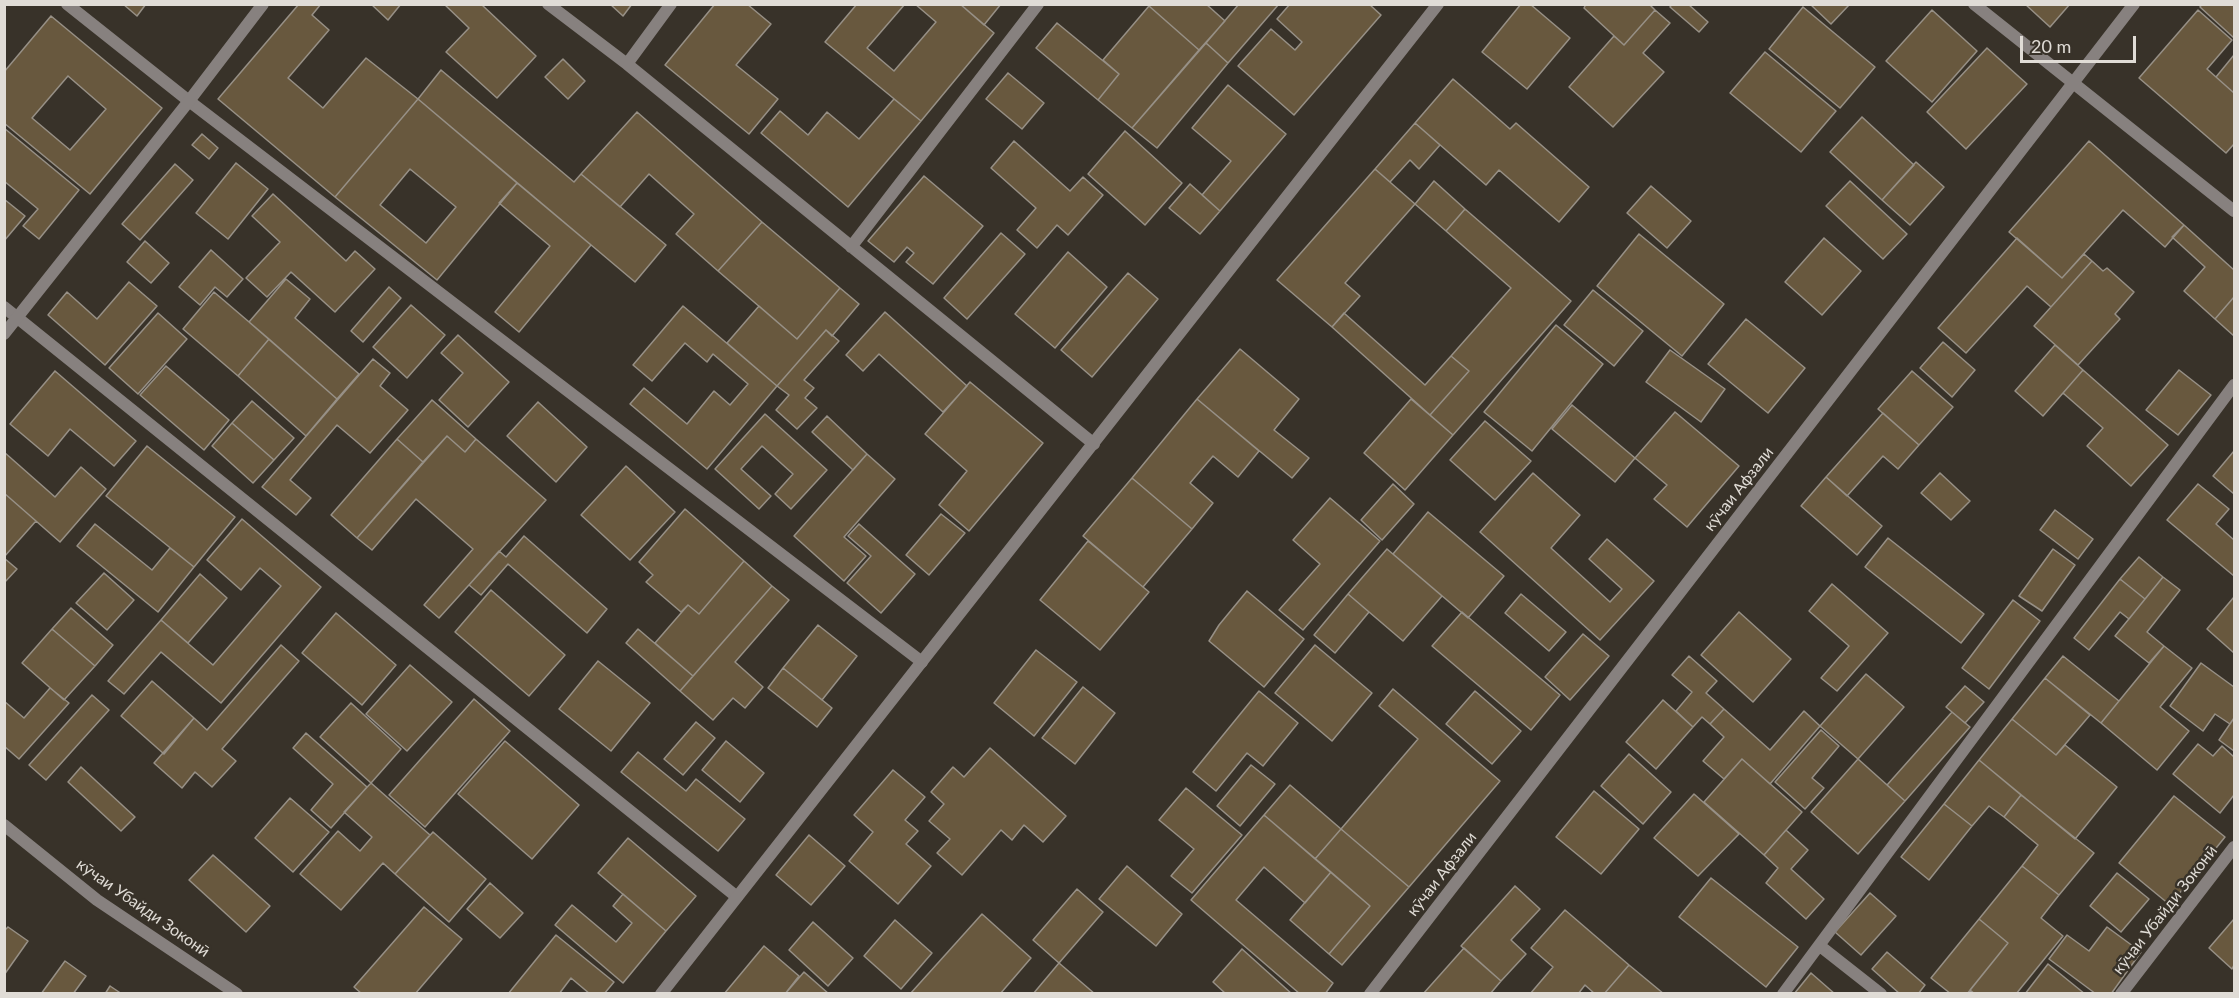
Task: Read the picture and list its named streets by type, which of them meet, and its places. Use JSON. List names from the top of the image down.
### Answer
{
  "streets": {
    "street": ["кӯчаи Афзали", "кӯчаи Убайди Зоконӣ"]
  },
  "scale_bar": "20 m"
}
